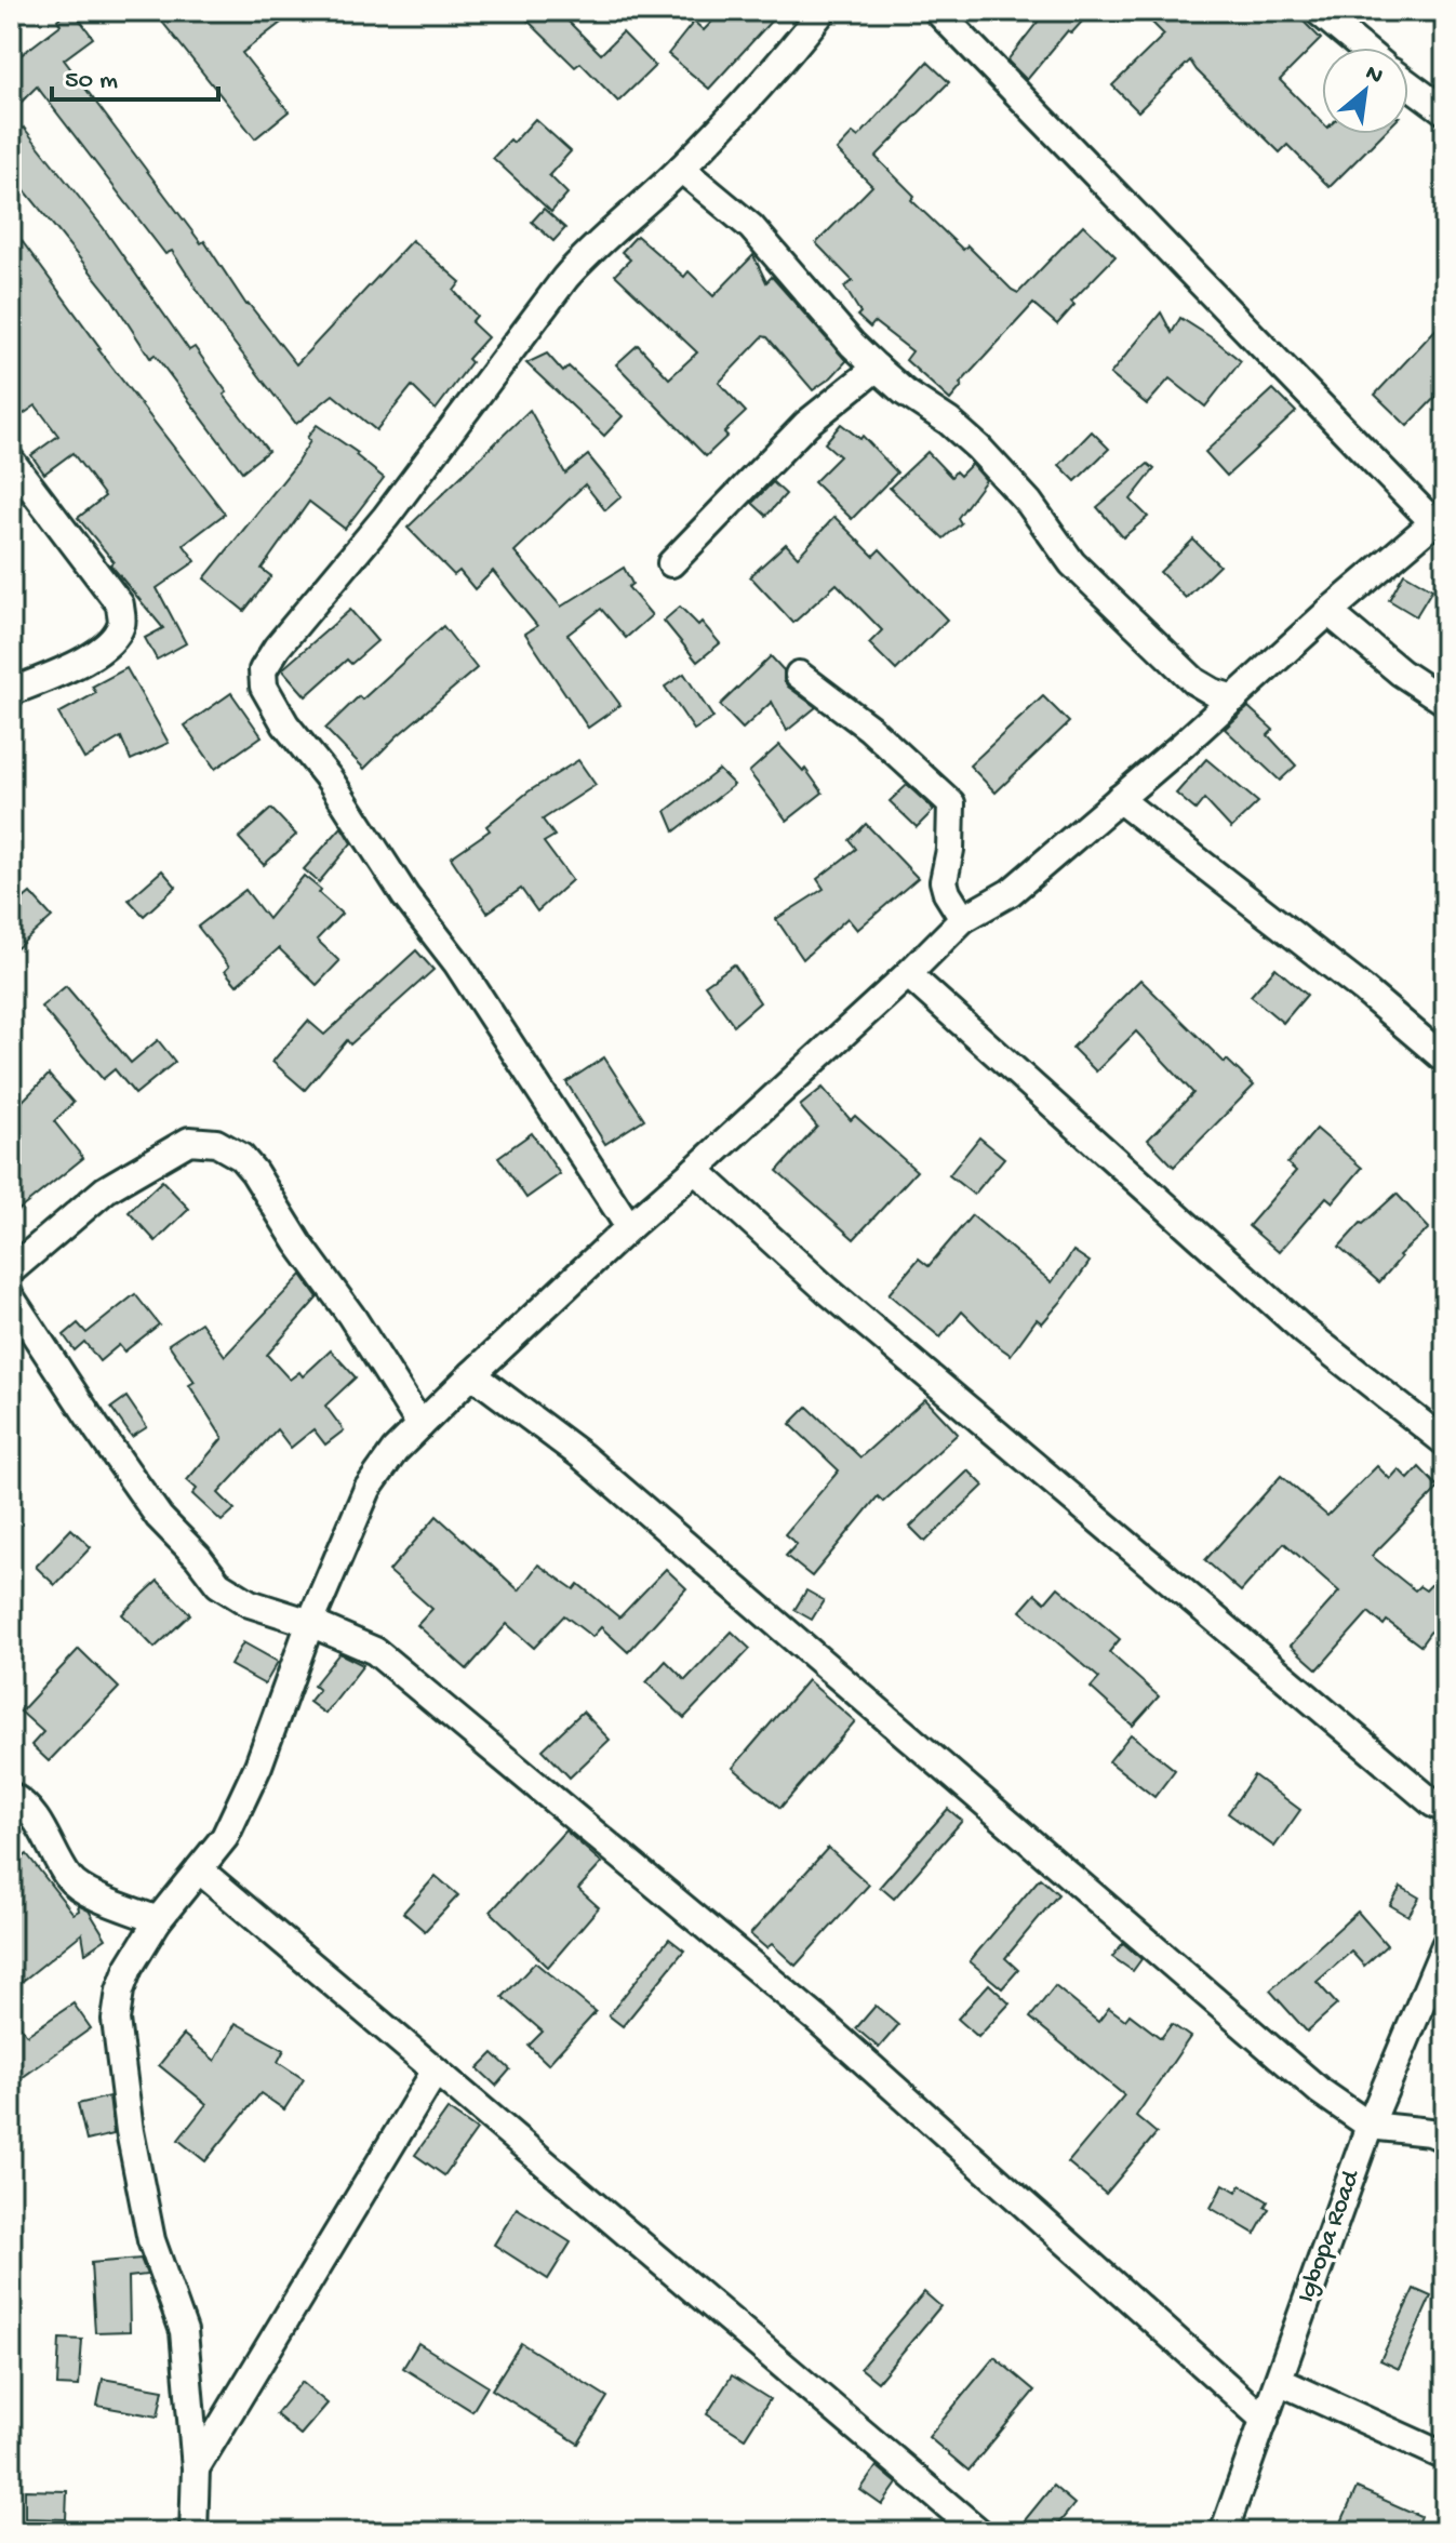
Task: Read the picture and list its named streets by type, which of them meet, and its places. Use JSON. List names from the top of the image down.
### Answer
{
  "streets": {
    "street": ["Igbopa Road"]
  },
  "scale_bar": "50 m",
  "north": "top right"
}
